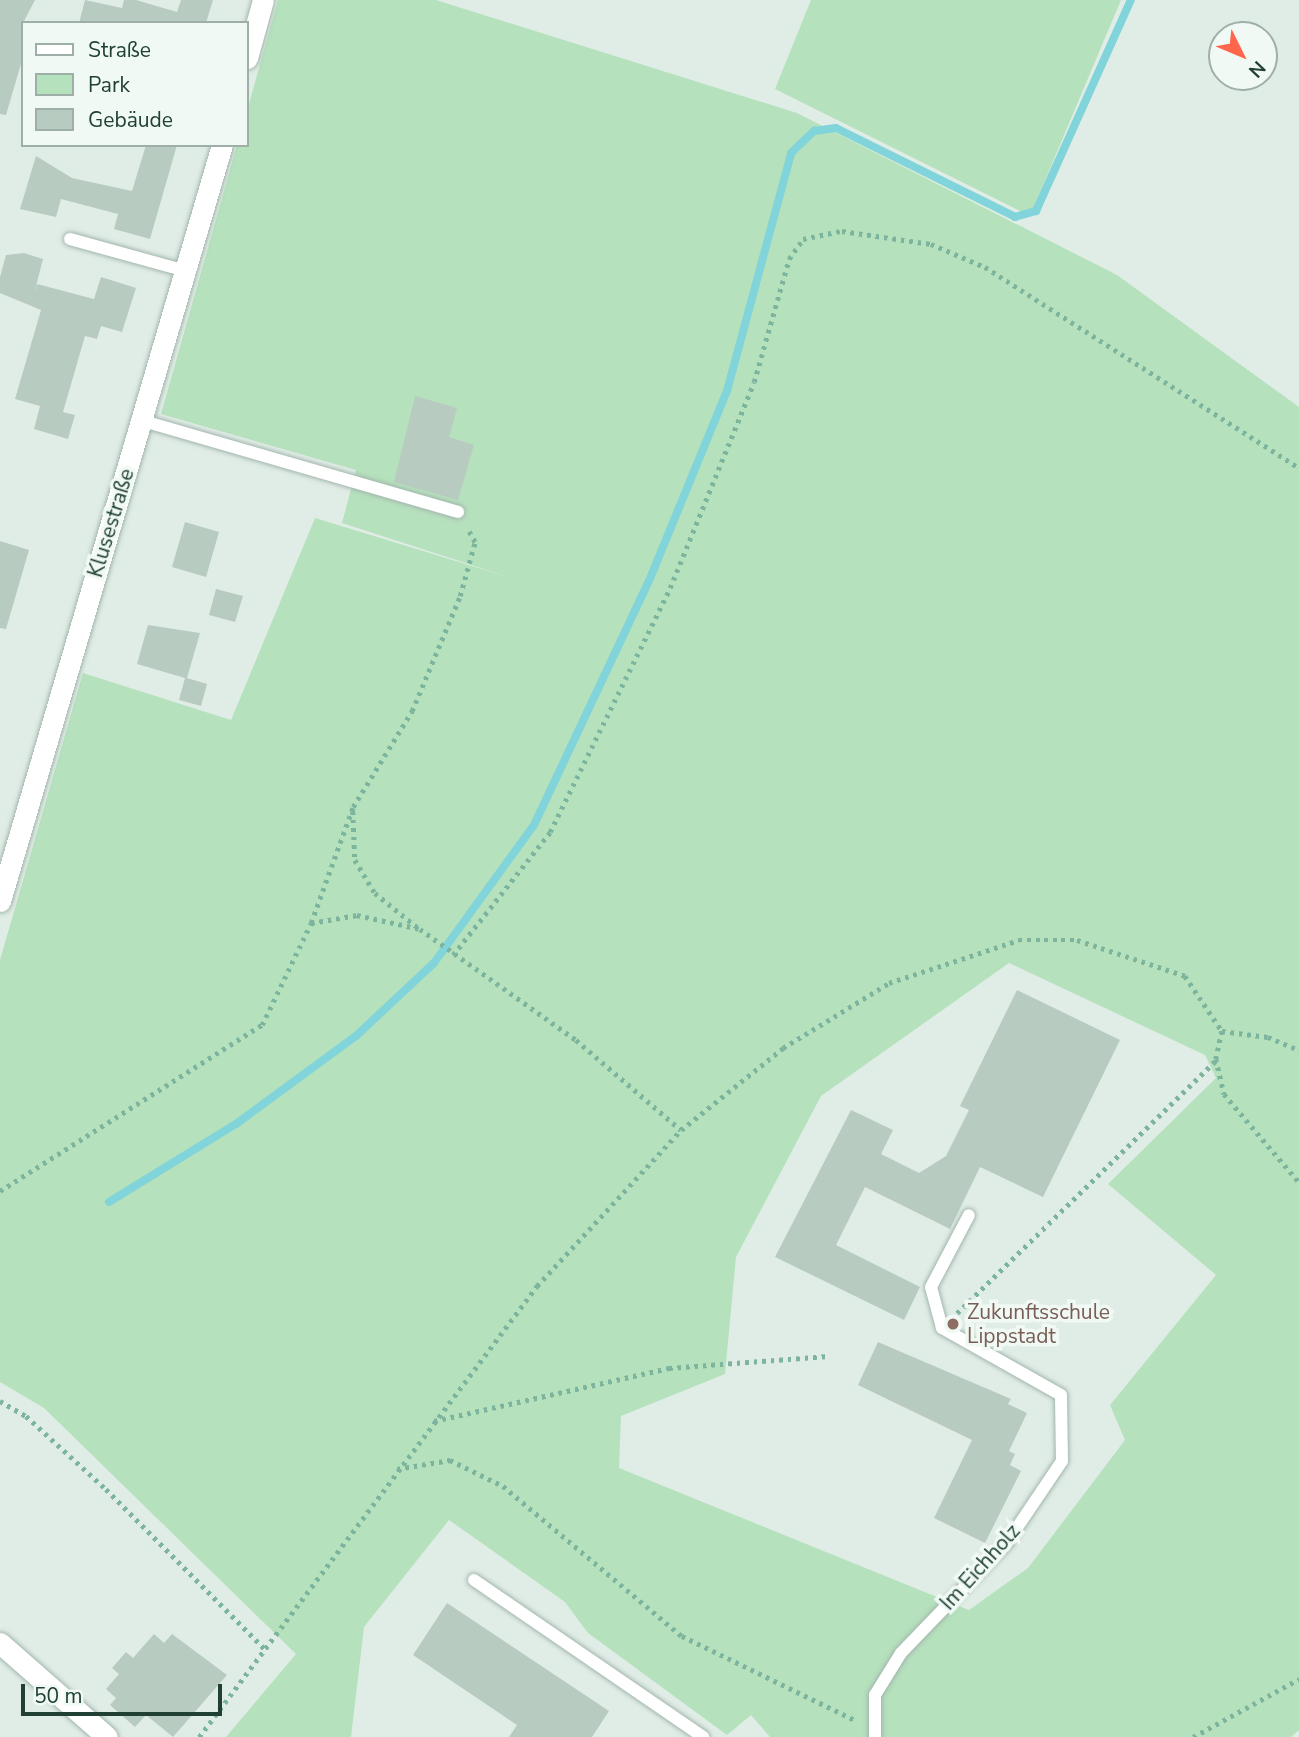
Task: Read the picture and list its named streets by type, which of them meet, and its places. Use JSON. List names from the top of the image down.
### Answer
{
  "streets": {
    "street": ["Klusestraße"],
    "lane": ["Im Eichholz"]
  },
  "places": ["Zukunftsschule Lippstadt"],
  "legend": ["Straße", "Park", "Gebäude"],
  "scale_bar": "50 m",
  "north": "bottom right"
}
